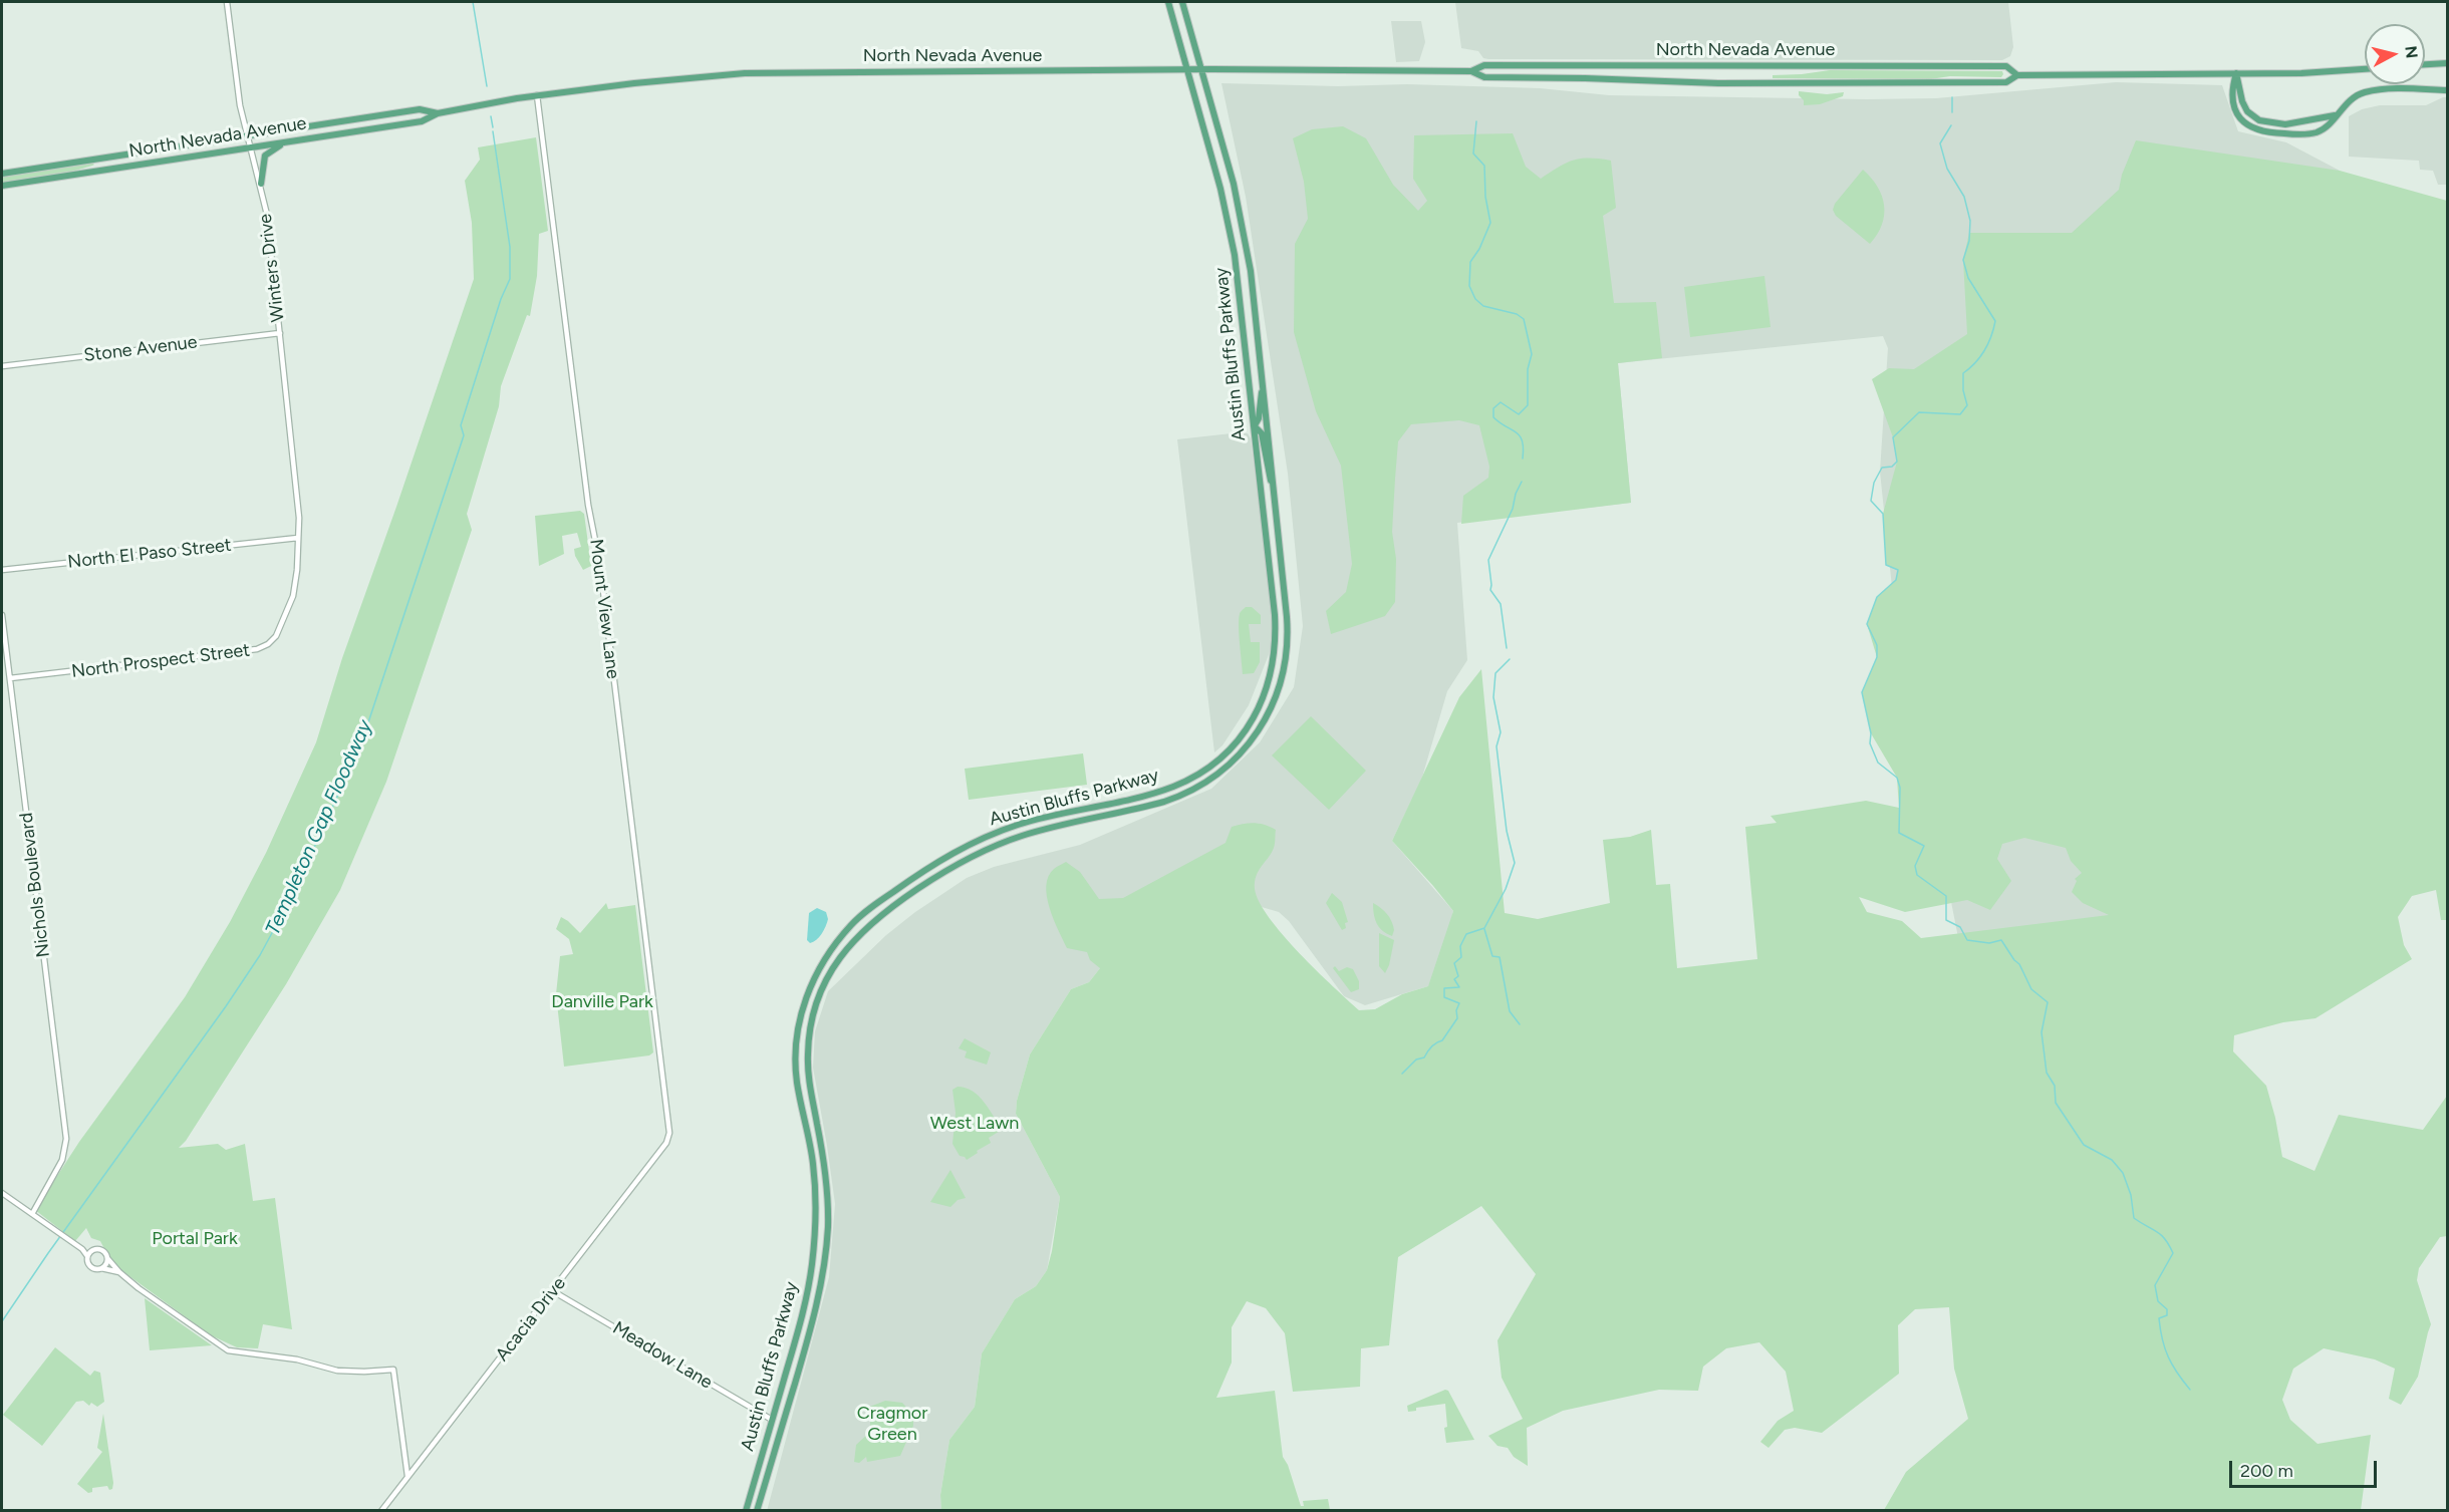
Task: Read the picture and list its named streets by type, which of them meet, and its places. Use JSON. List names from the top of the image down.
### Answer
{
  "streets": {
    "main road": ["North Nevada Avenue", "Austin Bluffs Parkway"],
    "street": [
      "Winters Drive",
      "Stone Avenue",
      "North El Paso Street",
      "Mount View Lane",
      "North Prospect Street",
      "Nichols Boulevard",
      "Acacia Drive",
      "Meadow Lane"
    ]
  },
  "crossings": [
    ["North Nevada Avenue", "Winters Drive"],
    ["North Nevada Avenue", "Austin Bluffs Parkway"],
    ["North Nevada Avenue", "Mount View Lane"],
    ["Winters Drive", "Stone Avenue"],
    ["Winters Drive", "North El Paso Street"],
    ["Winters Drive", "North Prospect Street"],
    ["Austin Bluffs Parkway", "Meadow Lane"],
    ["North El Paso Street", "North Prospect Street"],
    ["Mount View Lane", "Acacia Drive"],
    ["North Prospect Street", "Nichols Boulevard"],
    ["Acacia Drive", "Meadow Lane"]
  ],
  "water": ["Templeton Gap Floodway"],
  "parks": [
    "Danville Park",
    "West Lawn",
    "Portal Park",
    "Cragmor Green"
  ],
  "scale_bar": "200 m",
  "north": "right"
}
